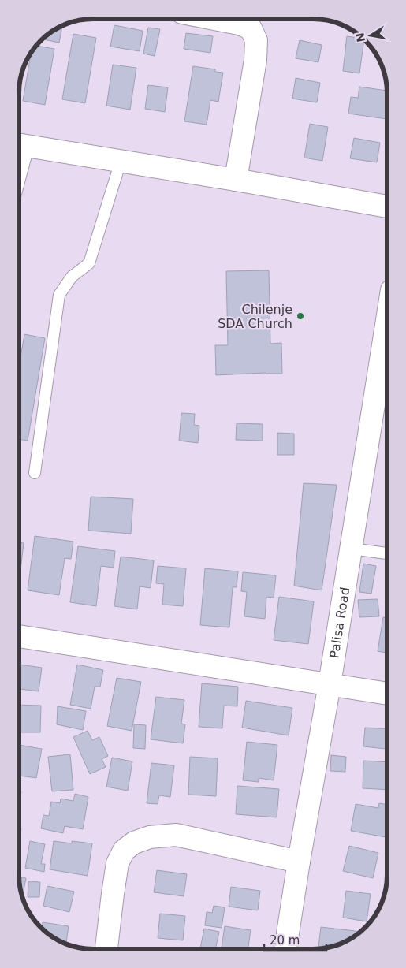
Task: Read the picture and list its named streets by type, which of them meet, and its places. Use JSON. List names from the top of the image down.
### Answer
{
  "streets": {
    "street": ["Palisa Road"]
  },
  "places": ["Chilenje SDA Church"],
  "scale_bar": "20 m",
  "north": "left"
}
